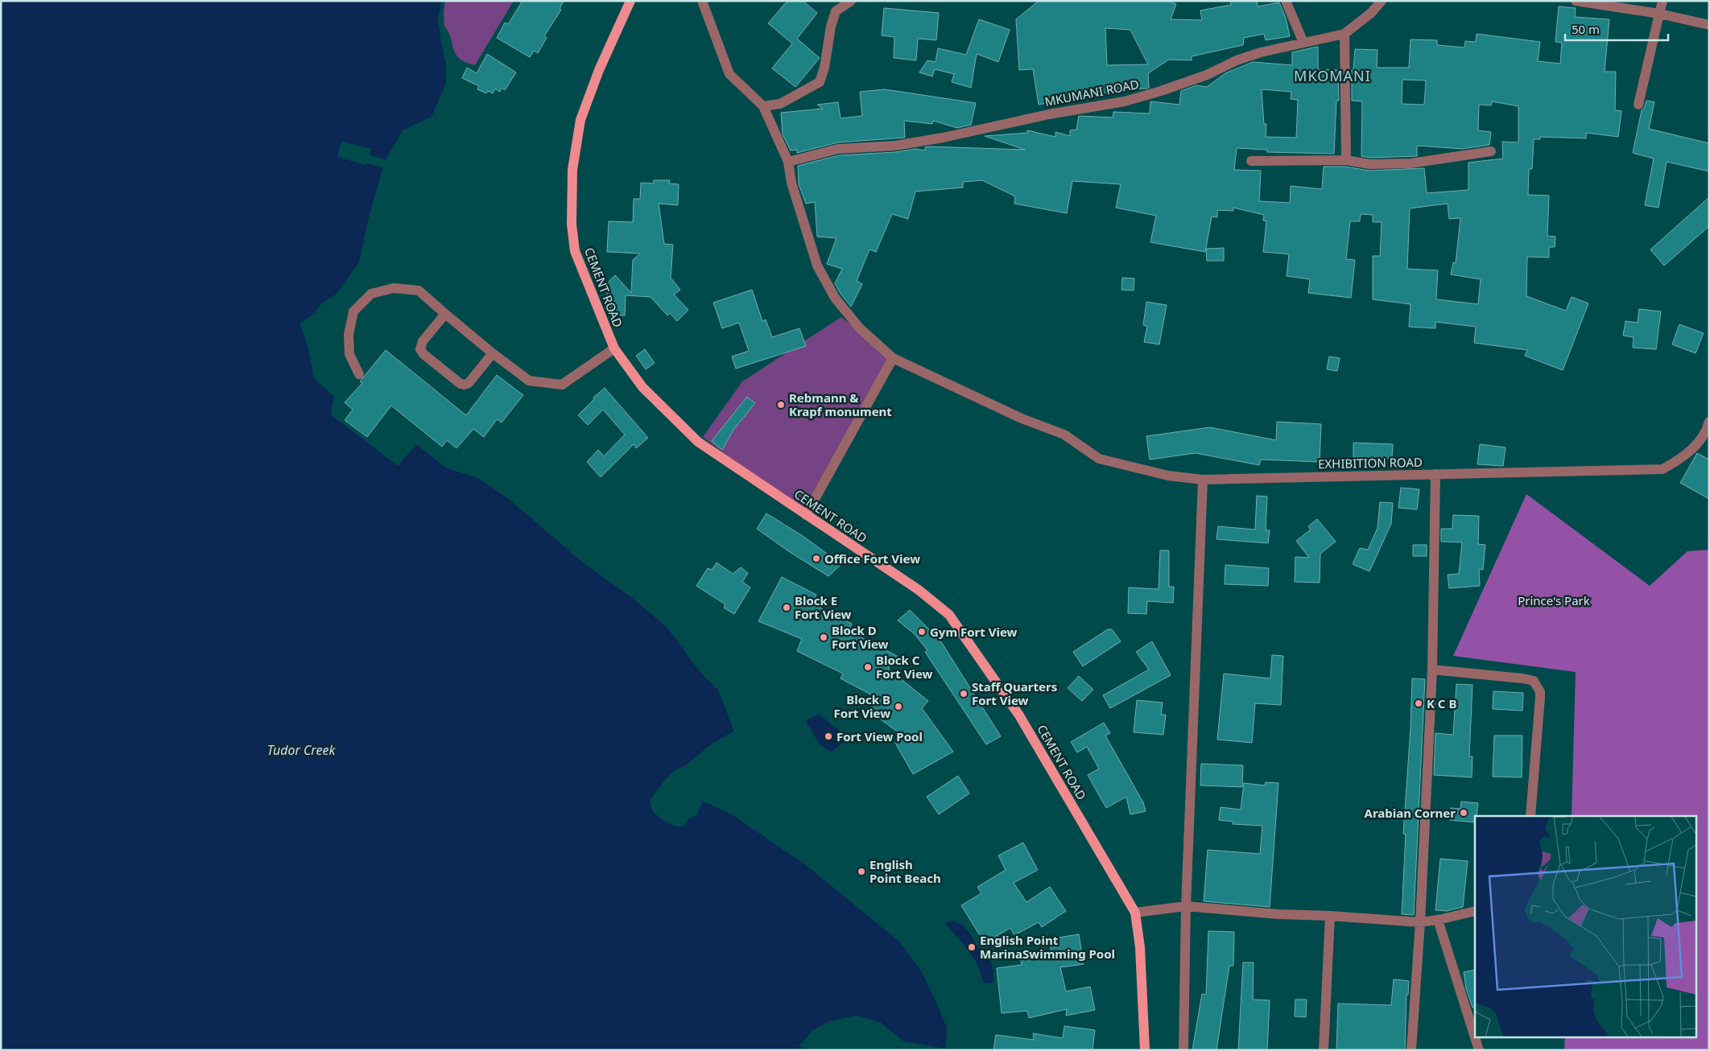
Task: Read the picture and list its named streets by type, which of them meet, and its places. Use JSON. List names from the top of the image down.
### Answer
{
  "streets": {
    "main road": ["CEMENT ROAD"],
    "street": ["MKUMANI ROAD", "EXHIBITION ROAD"]
  },
  "crossings": [
    ["MKUMANI ROAD", "EXHIBITION ROAD"]
  ],
  "districts": ["MKOMANI"],
  "water": ["Tudor Creek"],
  "parks": ["Prince's Park"],
  "places": [
    "Rebmann & Krapf monument",
    "Office Fort View",
    "Block E Fort View",
    "Gym Fort View",
    "Block D Fort View",
    "Block C Fort View",
    "Staff Quarters Fort View",
    "K C B",
    "Block B Fort View",
    "Fort View Pool",
    "Arabian Corner",
    "English Point Beach",
    "English Point MarinaSwimming Pool"
  ],
  "scale_bar": "50 m"
}
